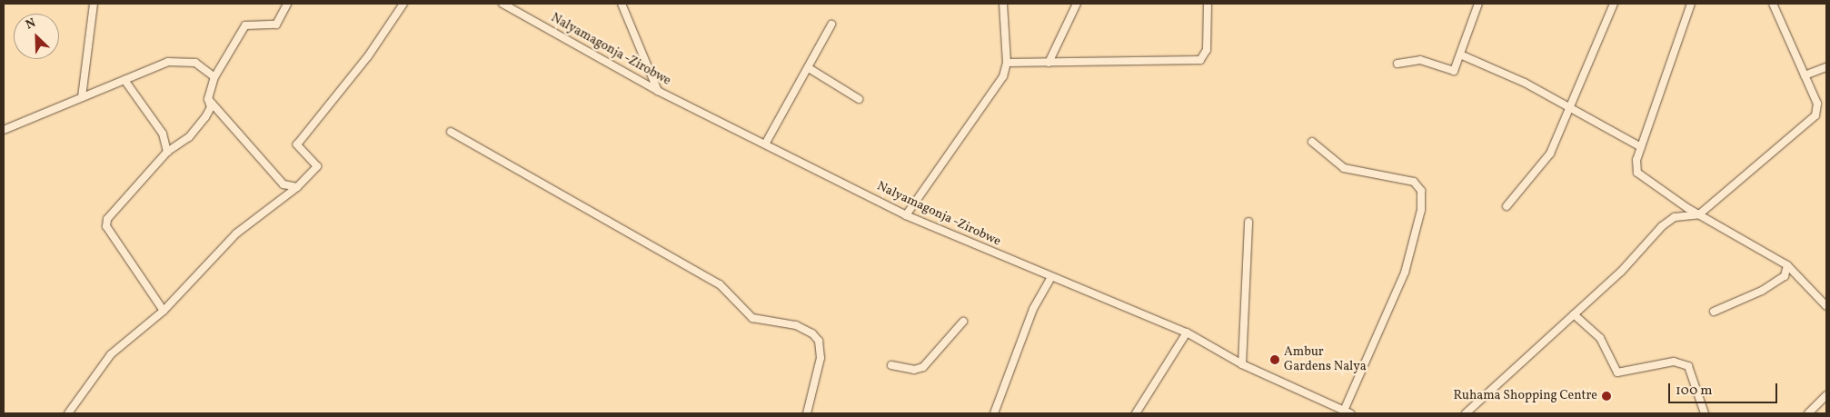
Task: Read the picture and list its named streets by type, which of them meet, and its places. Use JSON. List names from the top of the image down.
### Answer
{
  "streets": {
    "street": ["Nalyamagonja -Zirobwe"]
  },
  "places": ["Ambur Gardens Nalya", "Ruhama Shopping Centre"],
  "scale_bar": "100 m",
  "north": "top left"
}
